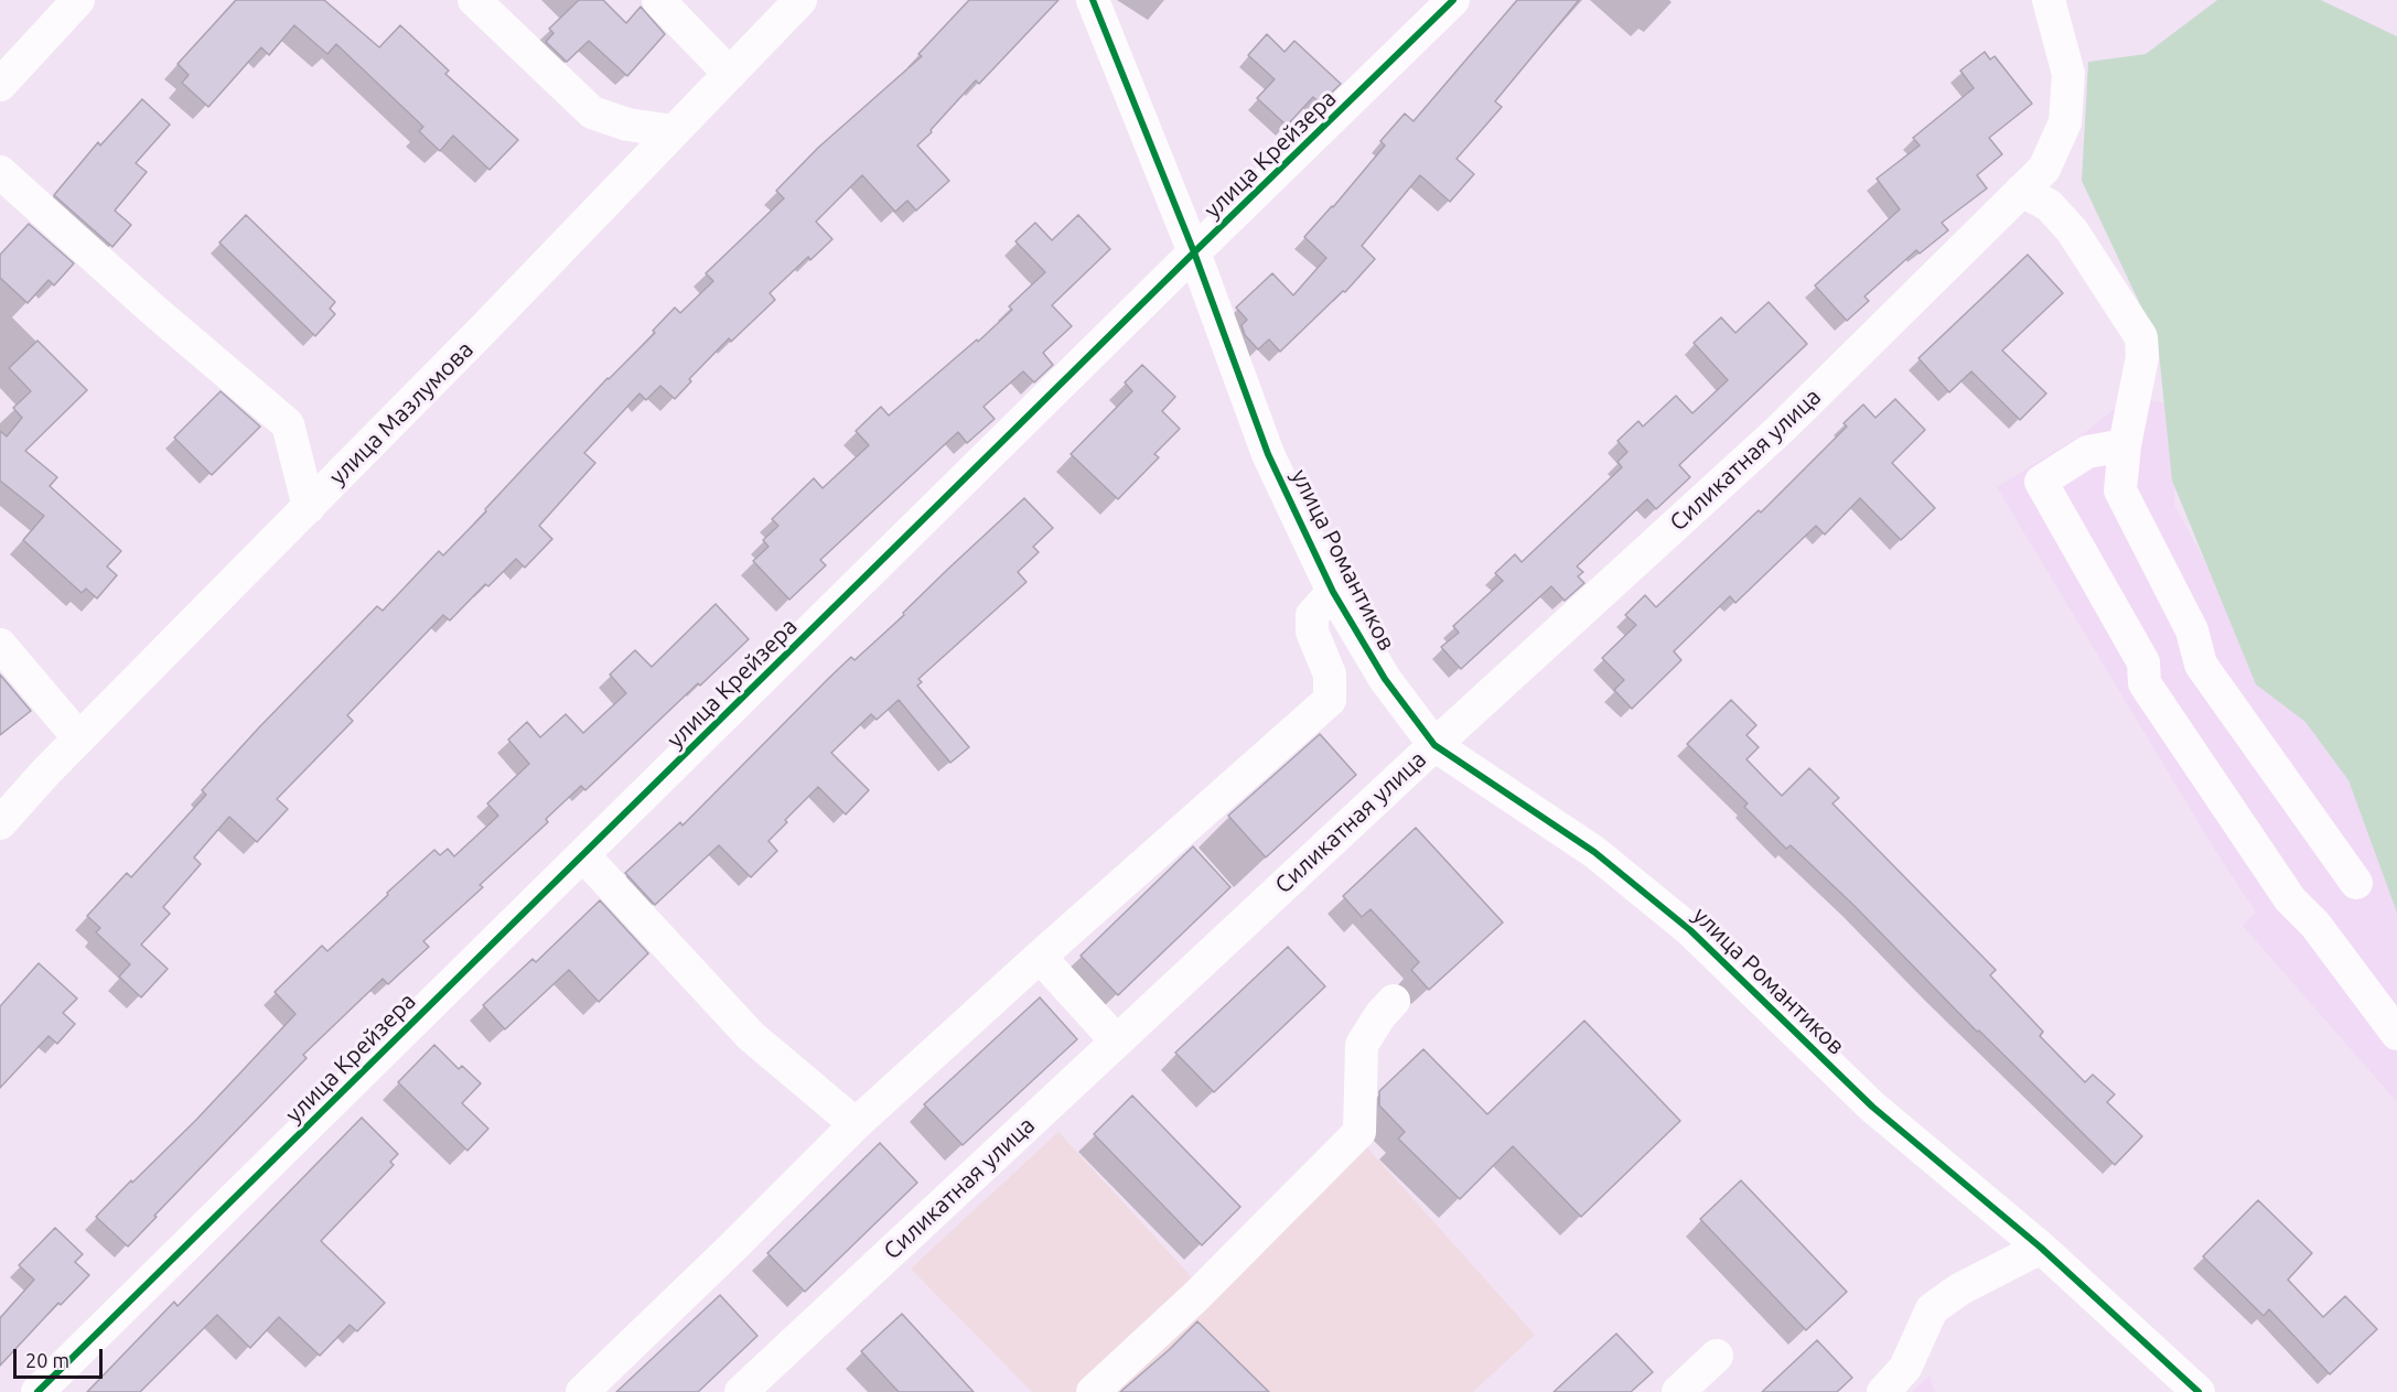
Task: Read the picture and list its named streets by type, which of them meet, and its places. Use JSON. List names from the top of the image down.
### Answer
{
  "streets": {
    "street": [
      "улица Крейзера",
      "улица Мазлумова",
      "Силикатная улица",
      "улица Романтиков"
    ]
  },
  "crossings": [
    ["улица Крейзера", "улица Романтиков"],
    ["Силикатная улица", "улица Романтиков"]
  ],
  "scale_bar": "20 m"
}
